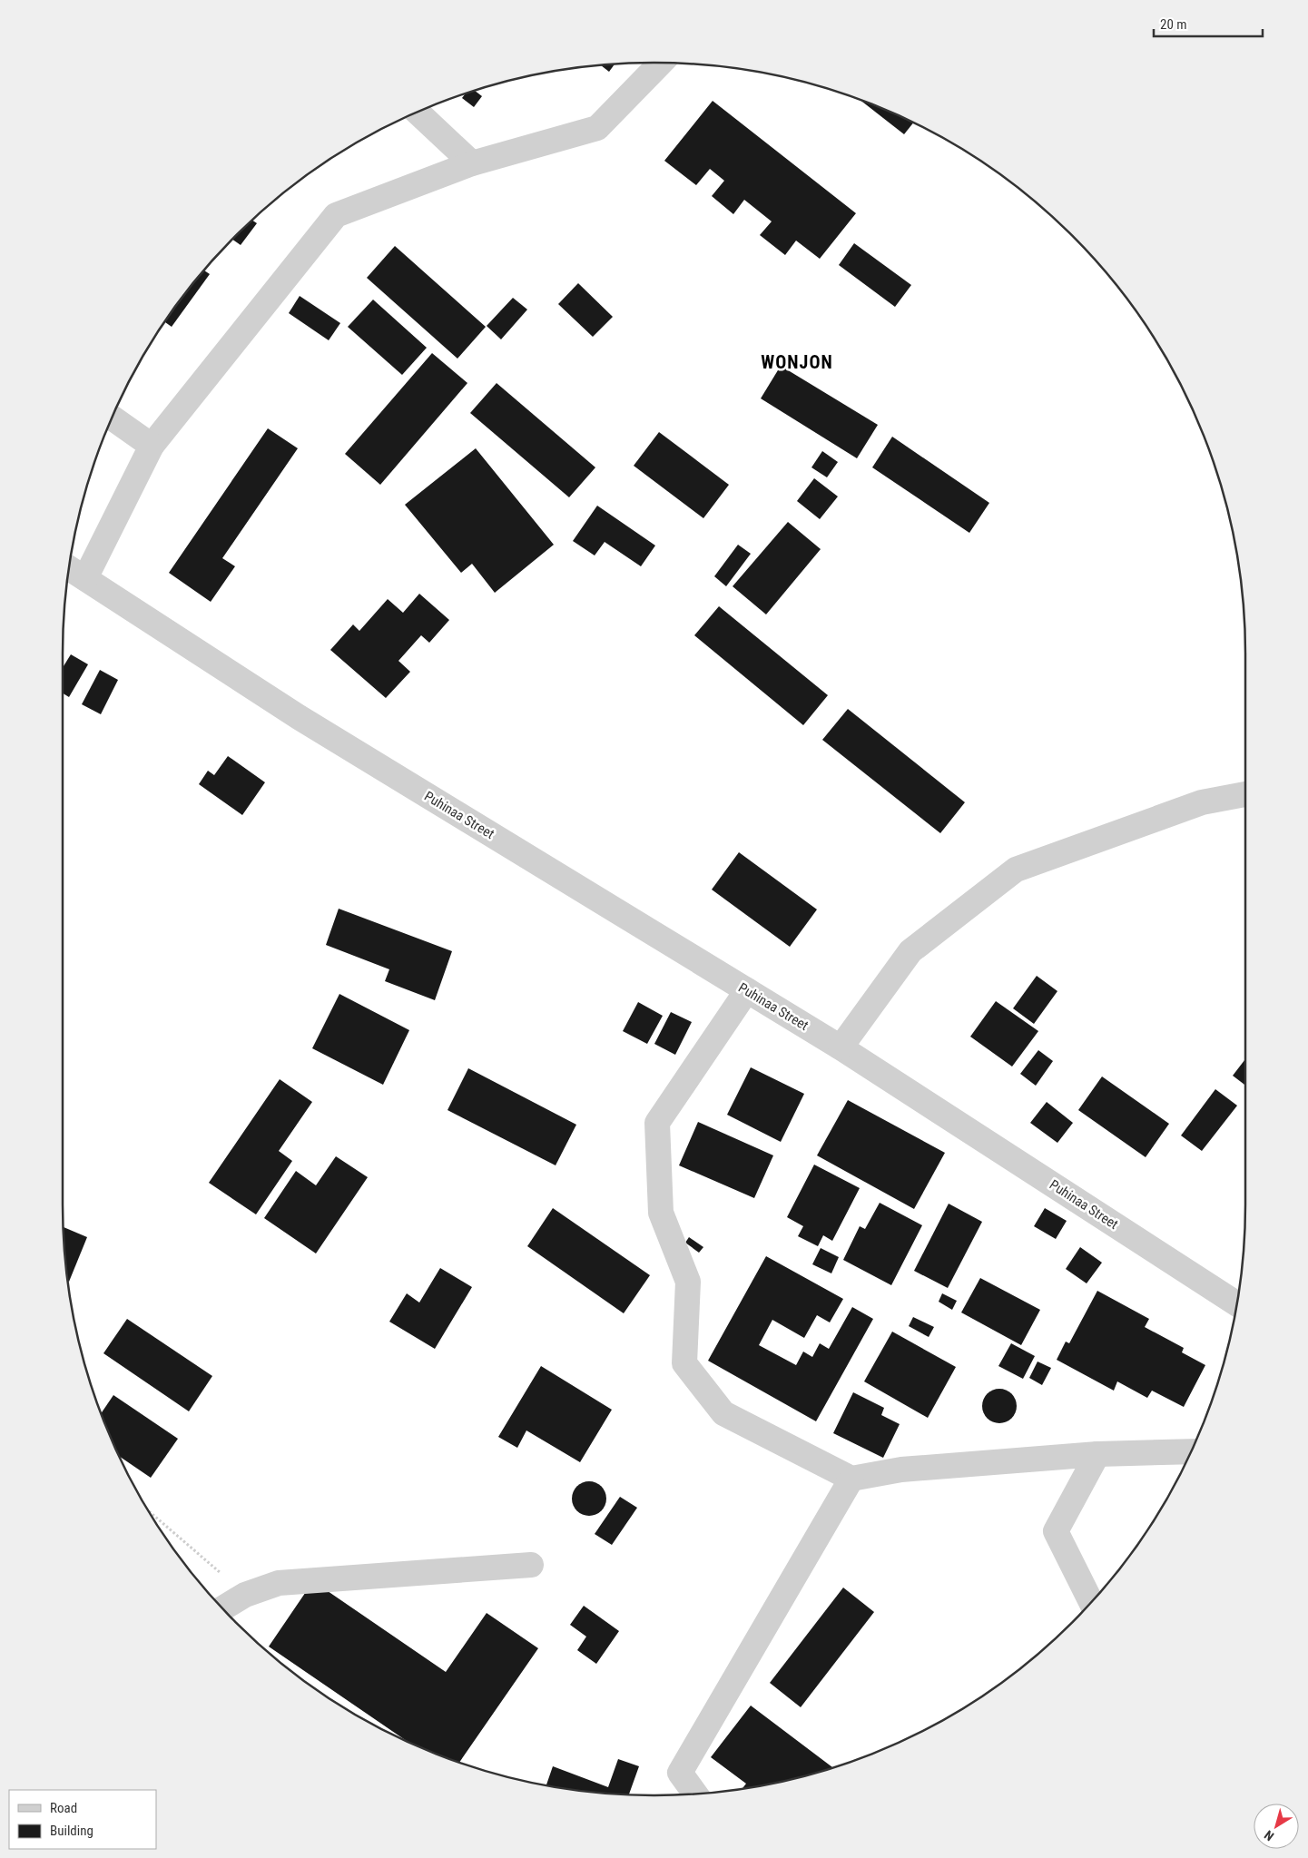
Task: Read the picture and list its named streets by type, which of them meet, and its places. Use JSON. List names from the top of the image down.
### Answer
{
  "streets": {
    "street": ["Puhinaa Street"]
  },
  "districts": ["WONJON"],
  "legend": ["Road", "Building"],
  "scale_bar": "20 m",
  "north": "bottom left"
}
